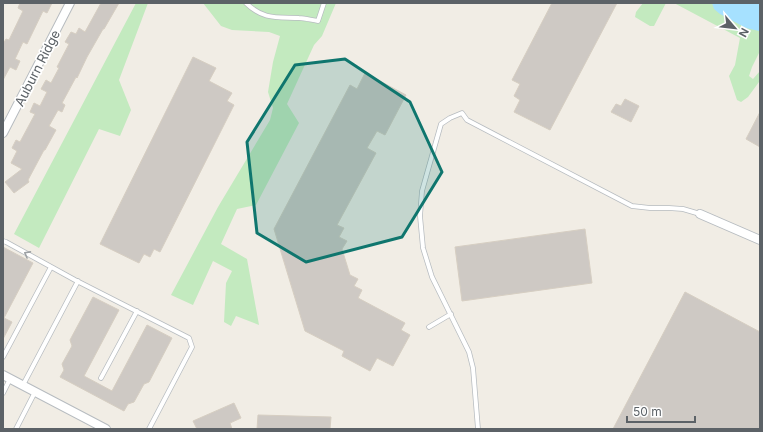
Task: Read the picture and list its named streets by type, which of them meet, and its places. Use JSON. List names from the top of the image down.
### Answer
{
  "streets": {
    "street": ["Auburn Ridge"]
  },
  "scale_bar": "50 m",
  "north": "bottom right"
}
